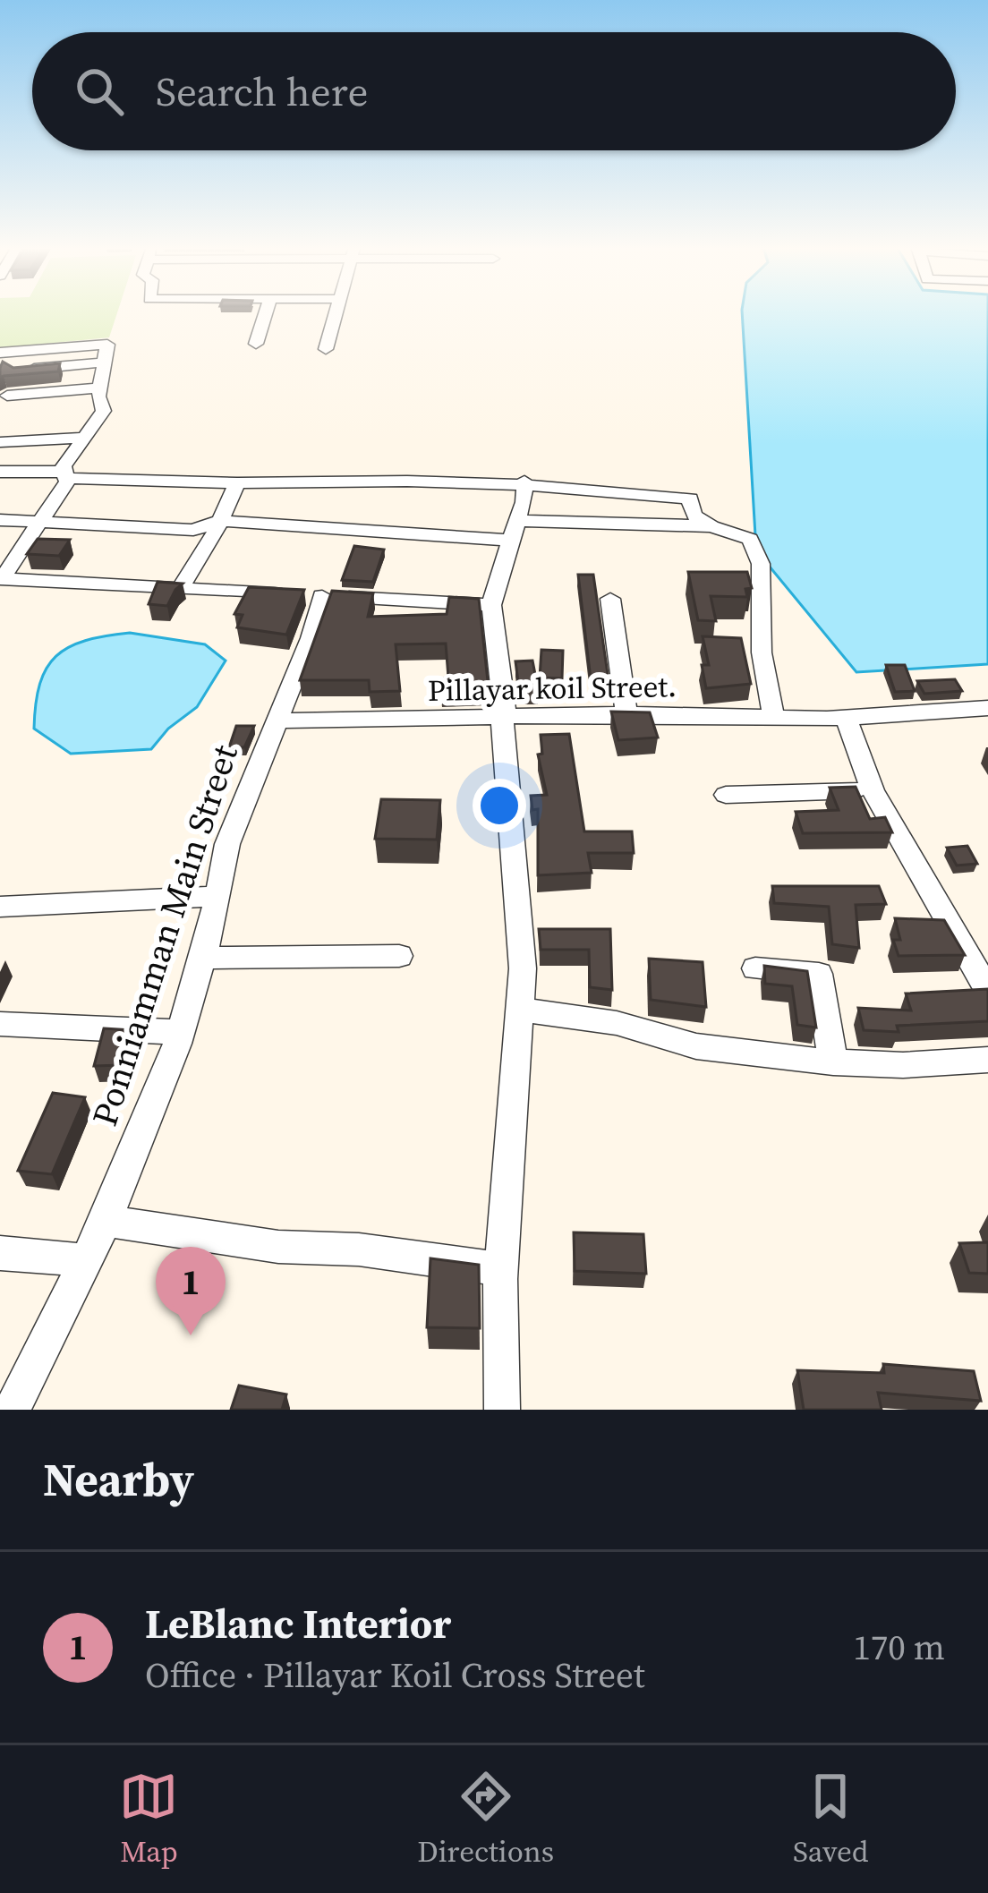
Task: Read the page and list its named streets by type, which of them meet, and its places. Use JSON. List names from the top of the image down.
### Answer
{
  "streets": {
    "street": ["Pillayar koil Street.", "Ponniamman Main Street"]
  },
  "crossings": [
    ["Pillayar koil Street.", "Ponniamman Main Street"]
  ],
  "page": {
    "search": "Search here",
    "pins": "1",
    "heading": "Nearby",
    "list": [
      {
        "mark": "1",
        "name": "LeBlanc Interior",
        "note": "Office · Pillayar Koil Cross Street",
        "value": "170 m"
      }
    ],
    "nav": ["Map", "Directions", "Saved"]
  }
}
